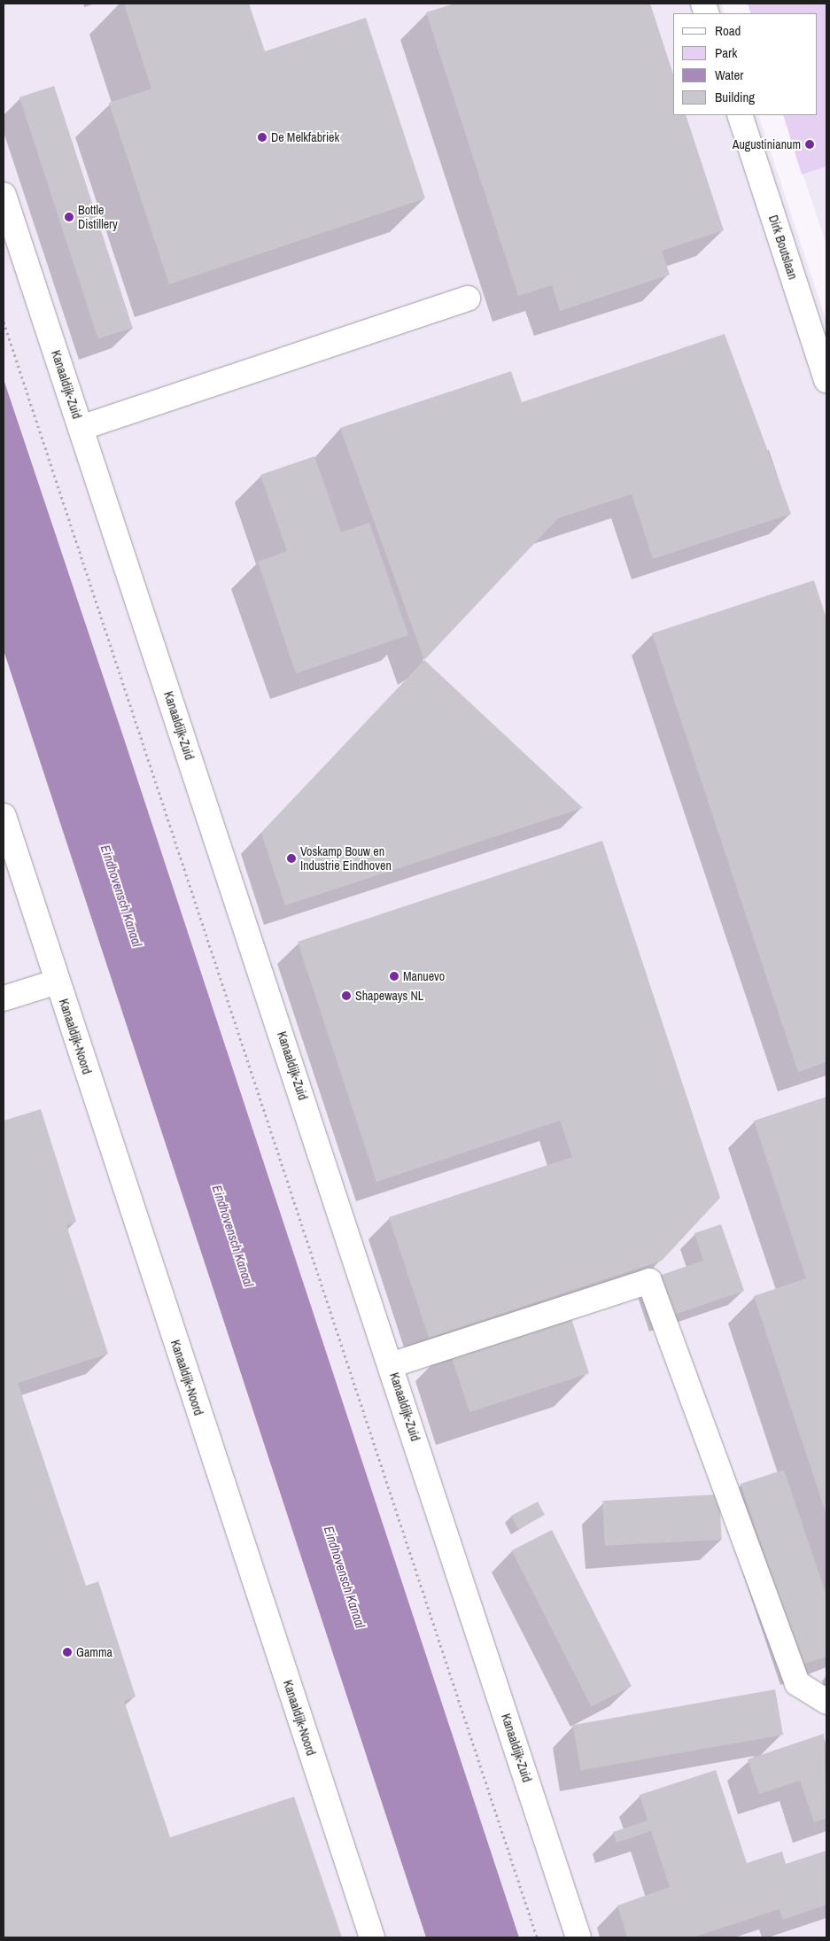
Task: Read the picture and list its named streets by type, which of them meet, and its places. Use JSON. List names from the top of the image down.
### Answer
{
  "streets": {
    "street": ["Dirk Boutslaan", "Kanaaldijk-Zuid", "Kanaaldijk-Noord"]
  },
  "water": ["Eindhovensch Kanaal"],
  "places": [
    "De Melkfabriek",
    "Augustinianum",
    "Bottle Distillery",
    "Voskamp Bouw en Industrie Eindhoven",
    "Manuevo",
    "Shapeways NL",
    "Gamma"
  ],
  "legend": [
    "Road",
    "Park",
    "Water",
    "Building"
  ]
}
